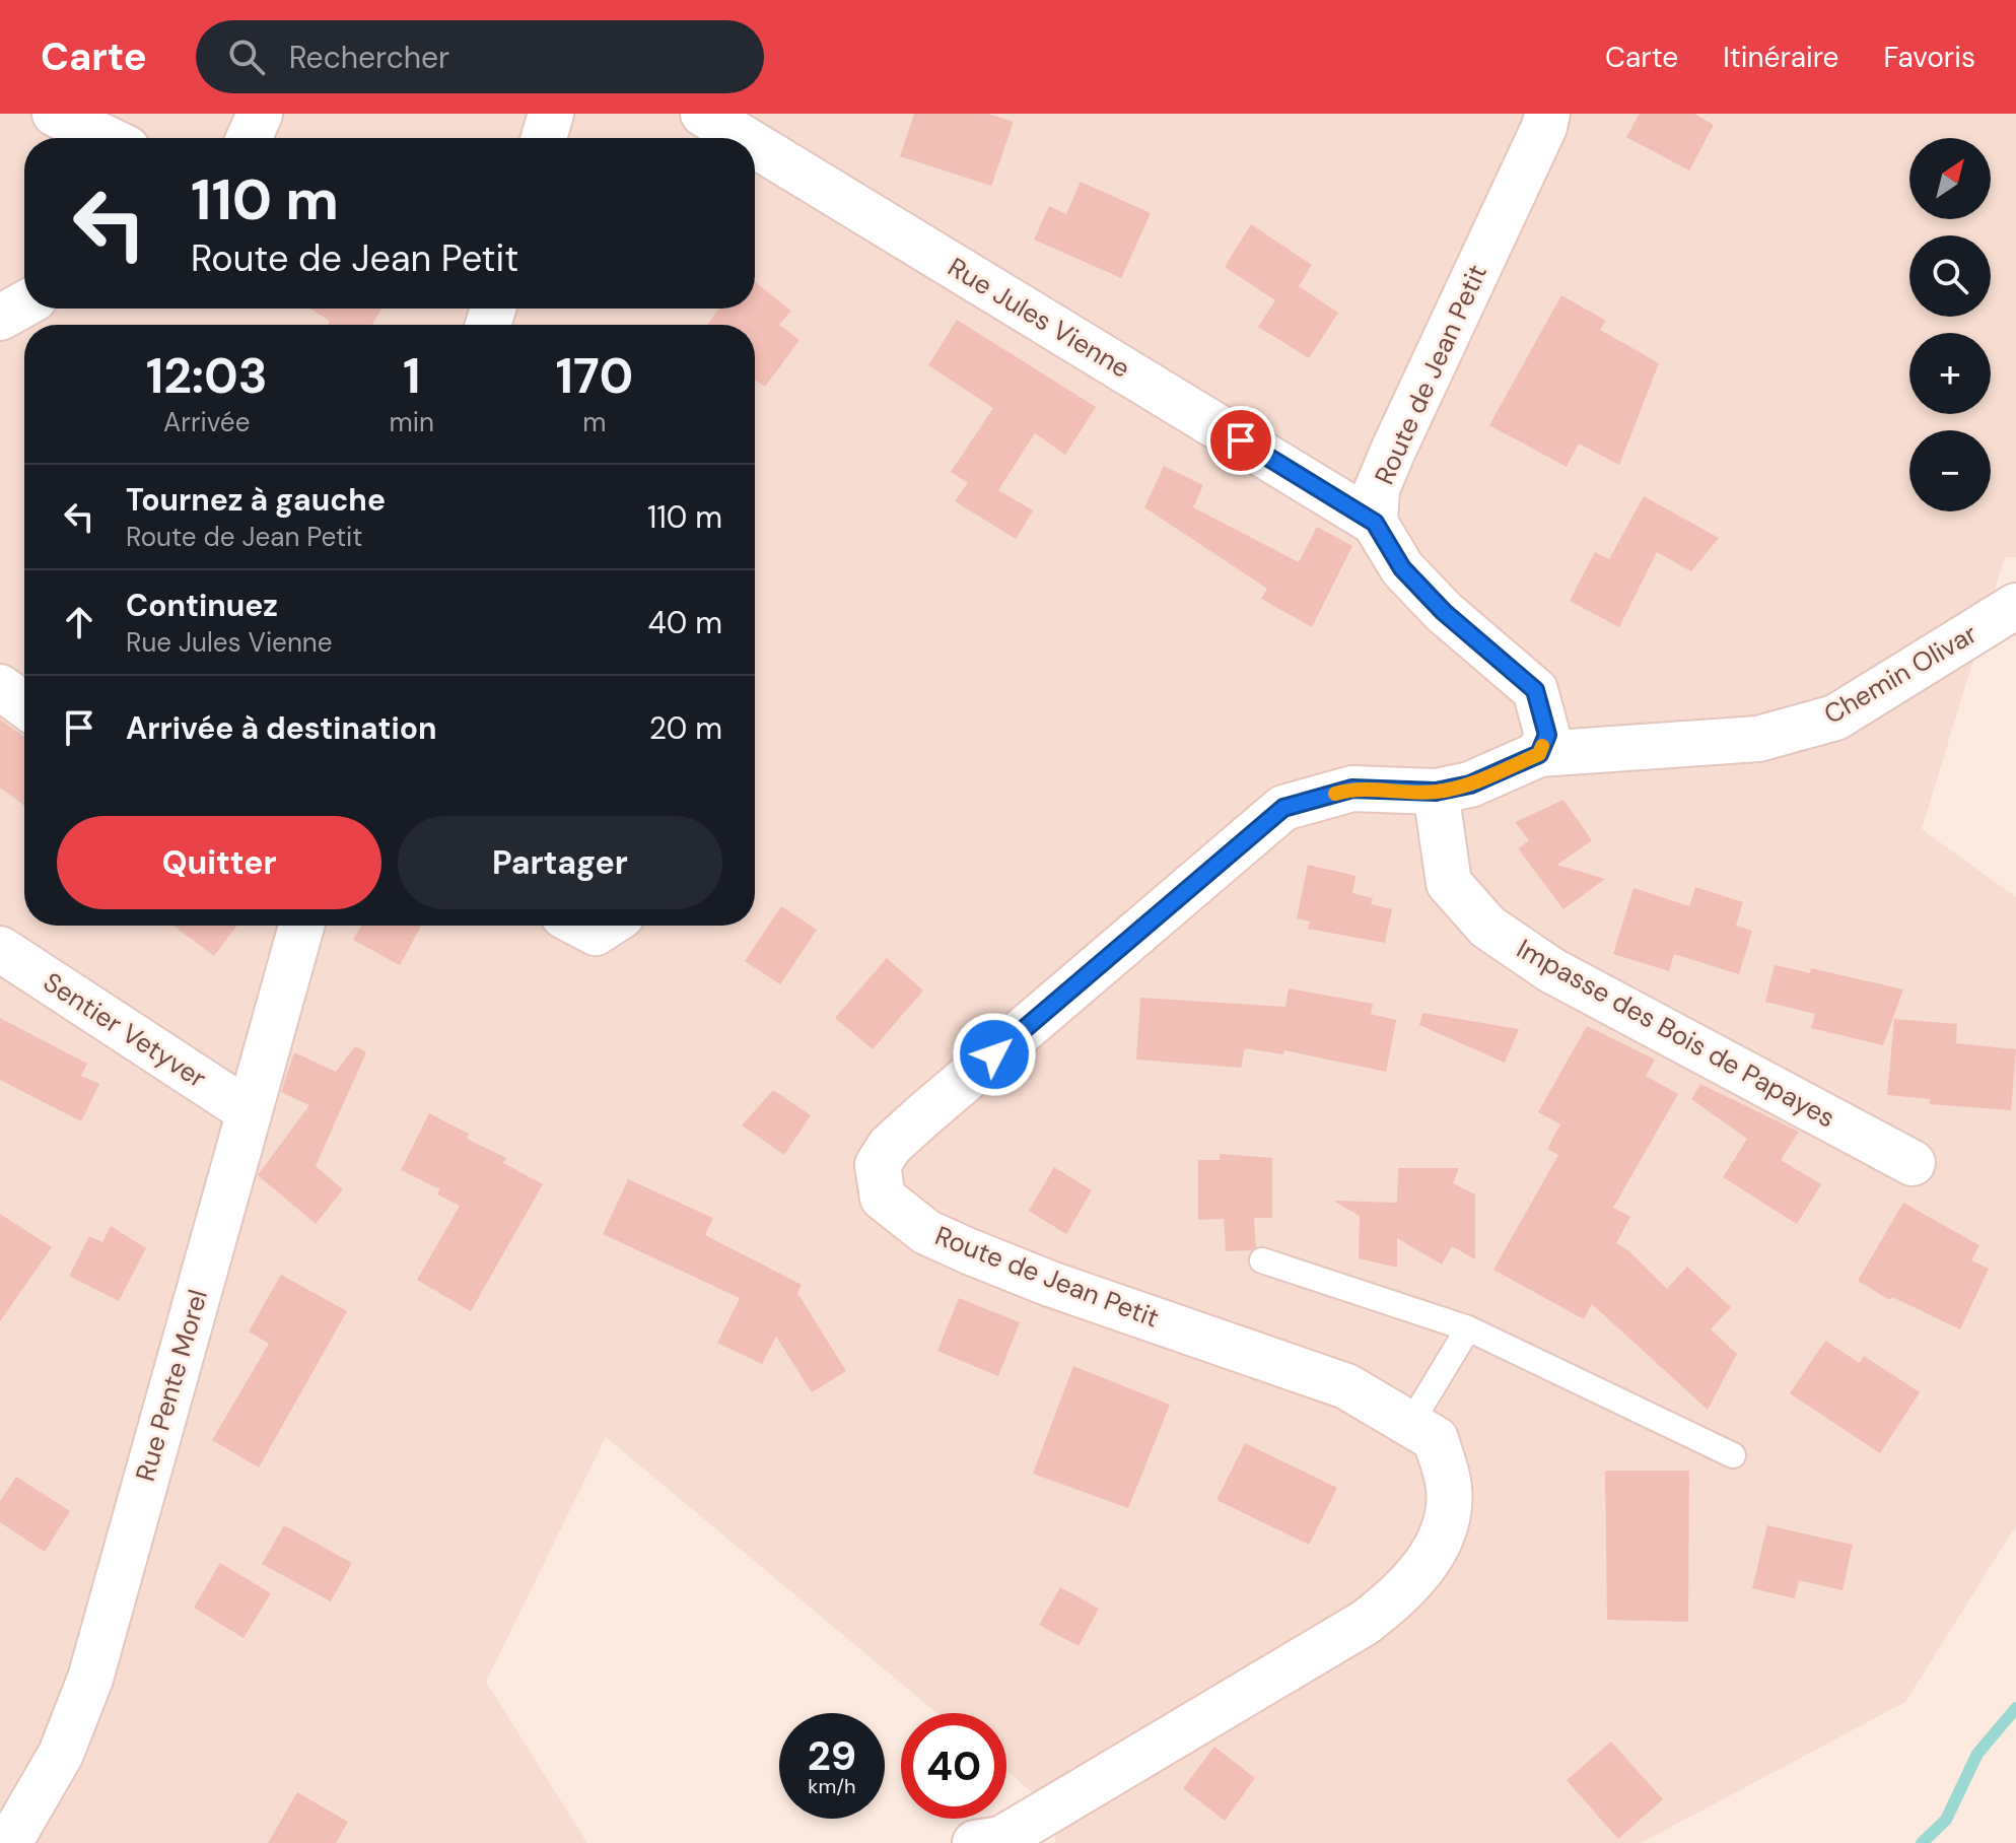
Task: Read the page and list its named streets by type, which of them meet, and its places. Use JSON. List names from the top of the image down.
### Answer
{
  "streets": {
    "street": [
      "Rue Jules Vienne",
      "Route de Jean Petit",
      "Chemin Olivar",
      "Sentier Vetyver",
      "Impasse des Bois de Papayes",
      "Rue Pente Morel"
    ]
  },
  "crossings": [
    ["Rue Jules Vienne", "Route de Jean Petit"],
    ["Route de Jean Petit", "Chemin Olivar"],
    ["Route de Jean Petit", "Impasse des Bois de Papayes"],
    ["Sentier Vetyver", "Rue Pente Morel"]
  ],
  "north": "top right",
  "page": {
    "header": "Carte",
    "search": "Rechercher",
    "nav": ["Carte", "Itinéraire", "Favoris"],
    "map_buttons": ["+", "−"],
    "turn": ["110 m", "Route de Jean Petit"],
    "eta": [
      "12:03",
      "Arrivée",
      "1",
      "min",
      "170",
      "m"
    ],
    "list": [
      {
        "name": "Tournez à gauche",
        "note": "Route de Jean Petit",
        "value": "110 m"
      },
      {
        "name": "Continuez",
        "note": "Rue Jules Vienne",
        "value": "40 m"
      },
      {
        "name": "Arrivée à destination",
        "value": "20 m"
      }
    ],
    "buttons": ["Quitter", "Partager"],
    "speed": "29 km/h",
    "limit": "40"
  }
}
